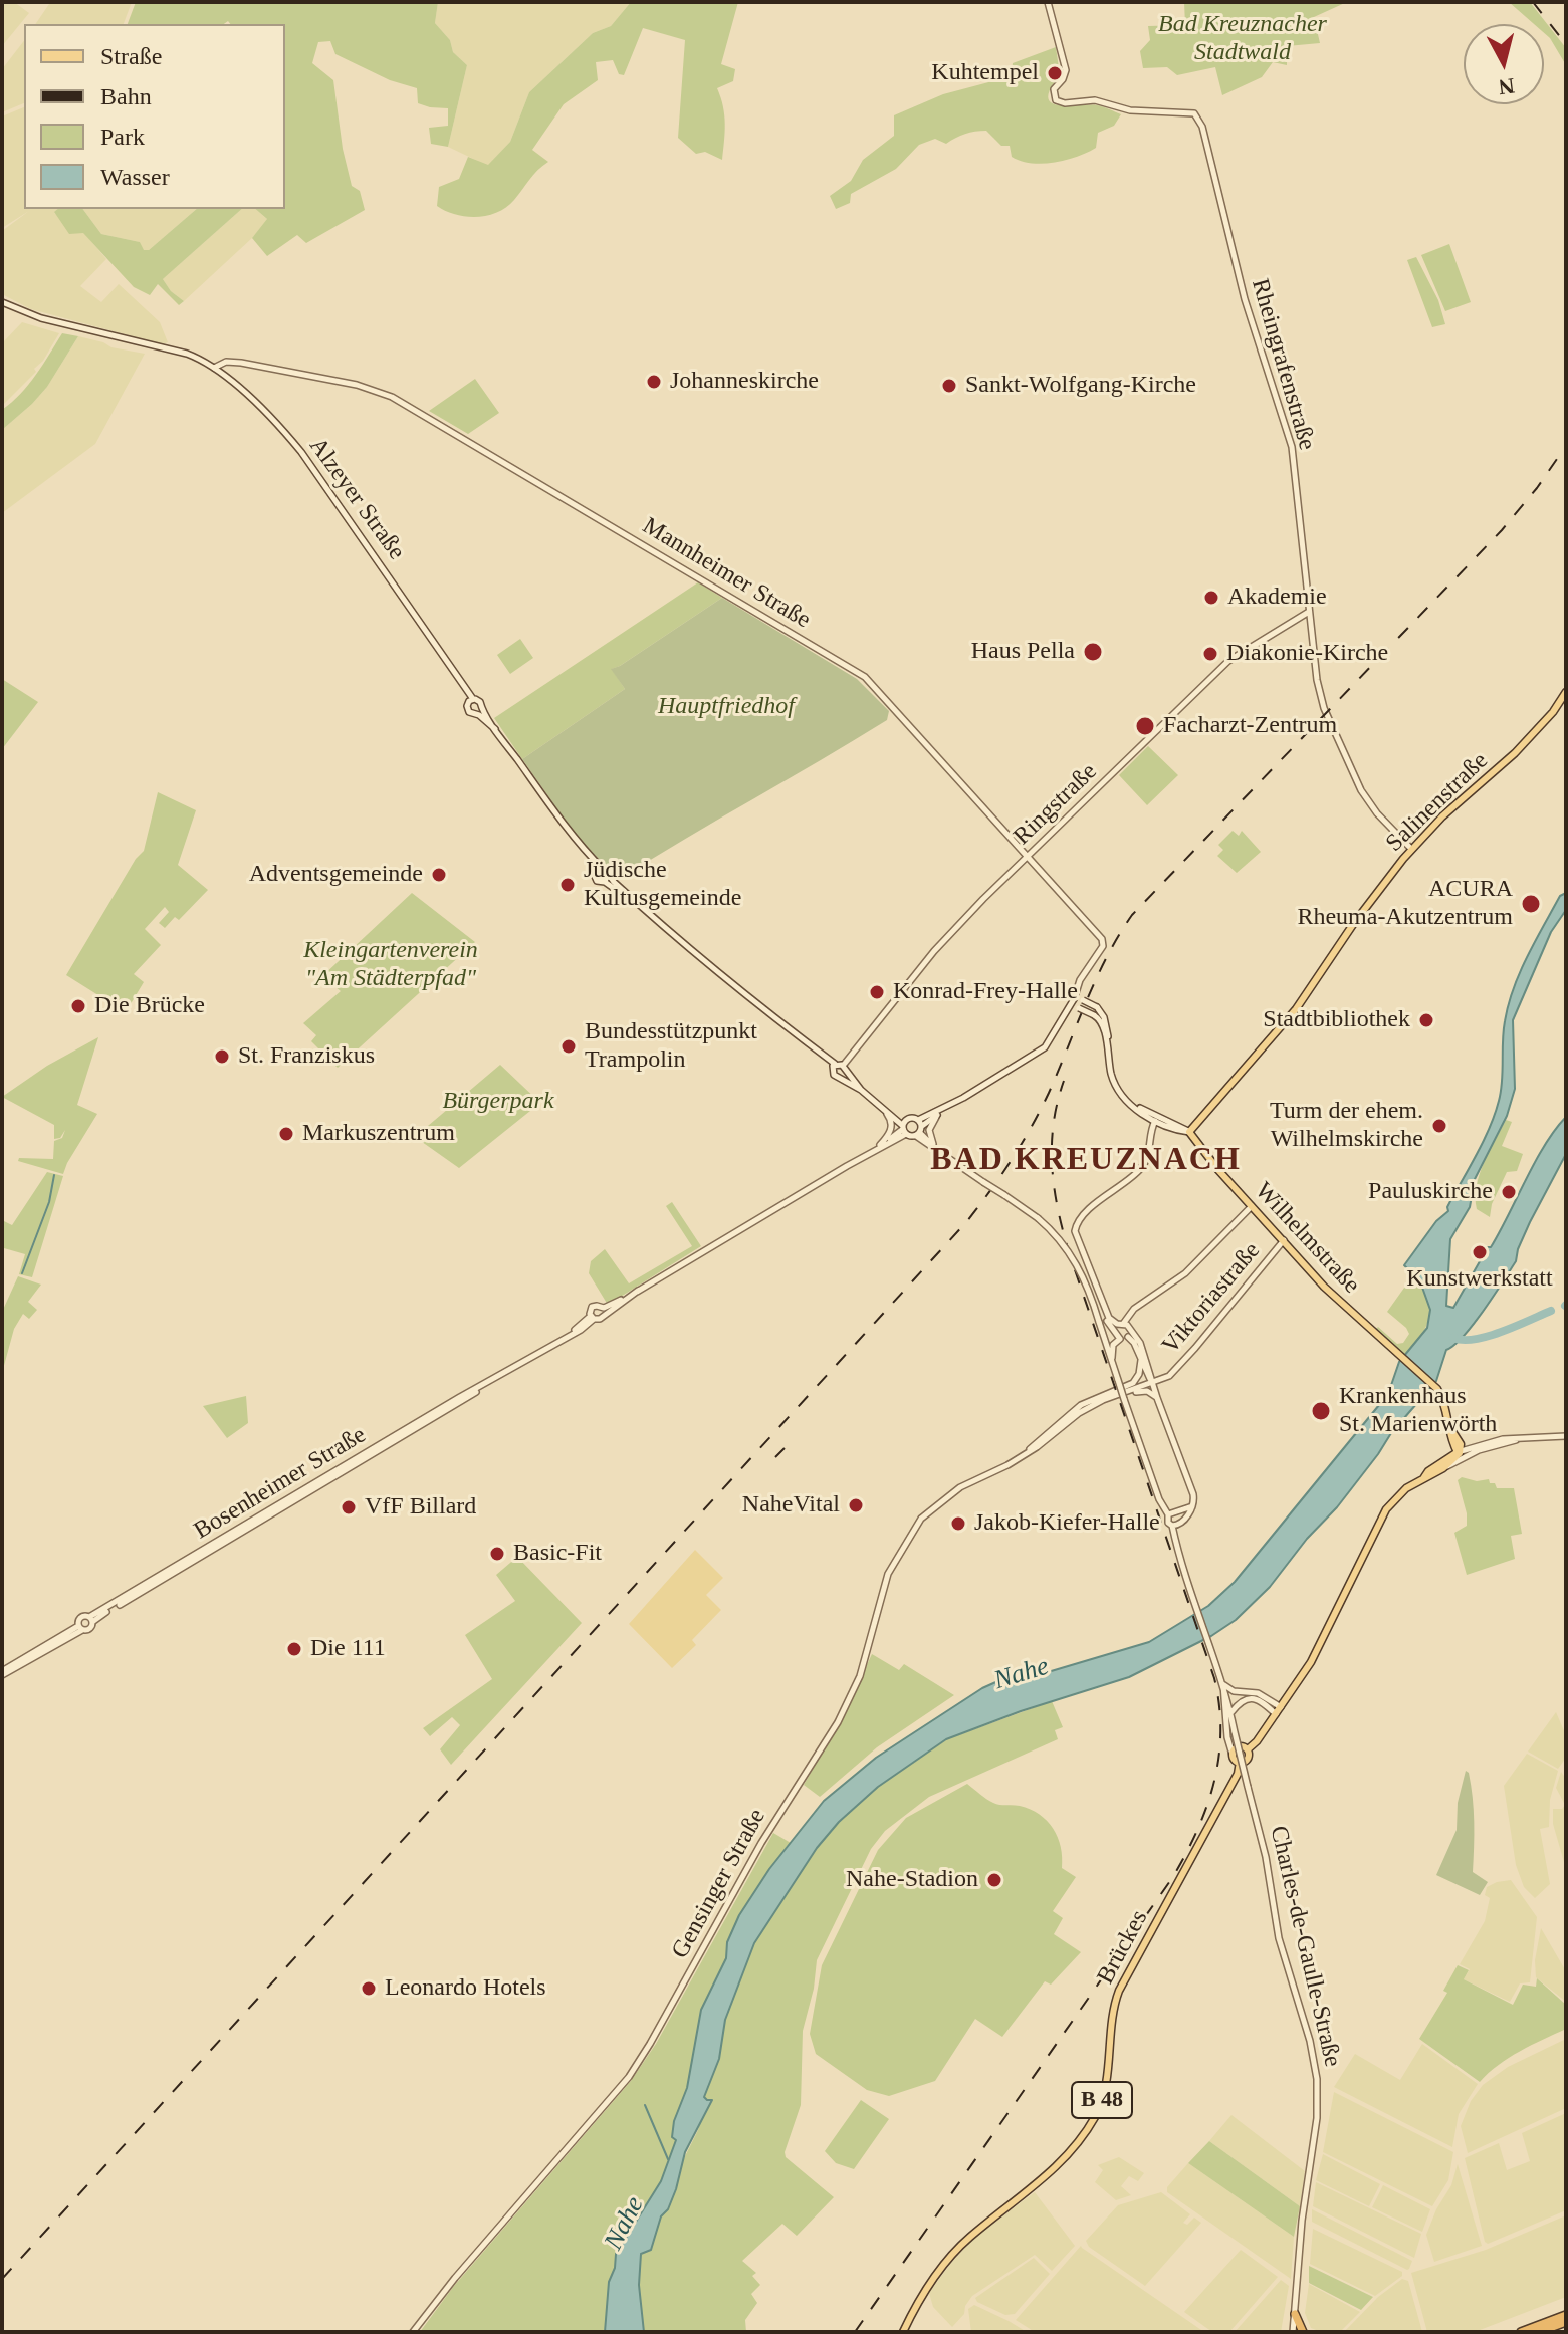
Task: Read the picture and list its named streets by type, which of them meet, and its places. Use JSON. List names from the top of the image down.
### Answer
{
  "streets": {
    "main road": [
      "Salinenstraße",
      "Wilhelmstraße",
      "Brückes",
      "B 48"
    ],
    "street": [
      "Rheingrafenstraße",
      "Alzeyer Straße",
      "Mannheimer Straße",
      "Ringstraße",
      "Viktoriastraße",
      "Bosenheimer Straße",
      "Gensinger Straße",
      "Charles-de-Gaulle-Straße"
    ]
  },
  "crossings": [
    ["Rheingrafenstraße", "Salinenstraße"],
    ["Rheingrafenstraße", "Ringstraße"],
    ["Mannheimer Straße", "Ringstraße"],
    ["Mannheimer Straße", "Wilhelmstraße"],
    ["Salinenstraße", "Wilhelmstraße"],
    ["Wilhelmstraße", "Viktoriastraße"],
    ["Viktoriastraße", "Gensinger Straße"]
  ],
  "districts": ["BAD KREUZNACH"],
  "water": ["Nahe"],
  "parks": [
    "Bad Kreuznacher Stadtwald",
    "Hauptfriedhof",
    "Kleingartenverein \"Am Städterpfad\"",
    "Bürgerpark"
  ],
  "places": [
    "Kuhtempel",
    "Johanneskirche",
    "Sankt-Wolfgang-Kirche",
    "Akademie",
    "Haus Pella",
    "Diakonie-Kirche",
    "Facharzt-Zentrum",
    "Adventsgemeinde",
    "Jüdische Kultusgemeinde",
    "ACURA Rheuma-Akutzentrum",
    "Konrad-Frey-Halle",
    "Die Brücke",
    "Stadtbibliothek",
    "Bundesstützpunkt Trampolin",
    "St. Franziskus",
    "Turm der ehem. Wilhelmskirche",
    "Markuszentrum",
    "Pauluskirche",
    "Kunstwerkstatt",
    "Krankenhaus St. Marienwörth",
    "NaheVital",
    "VfF Billard",
    "Jakob-Kiefer-Halle",
    "Basic-Fit",
    "Die 111",
    "Nahe-Stadion",
    "Leonardo Hotels"
  ],
  "legend": [
    "Straße",
    "Bahn",
    "Park",
    "Wasser"
  ],
  "north": "bottom"
}
